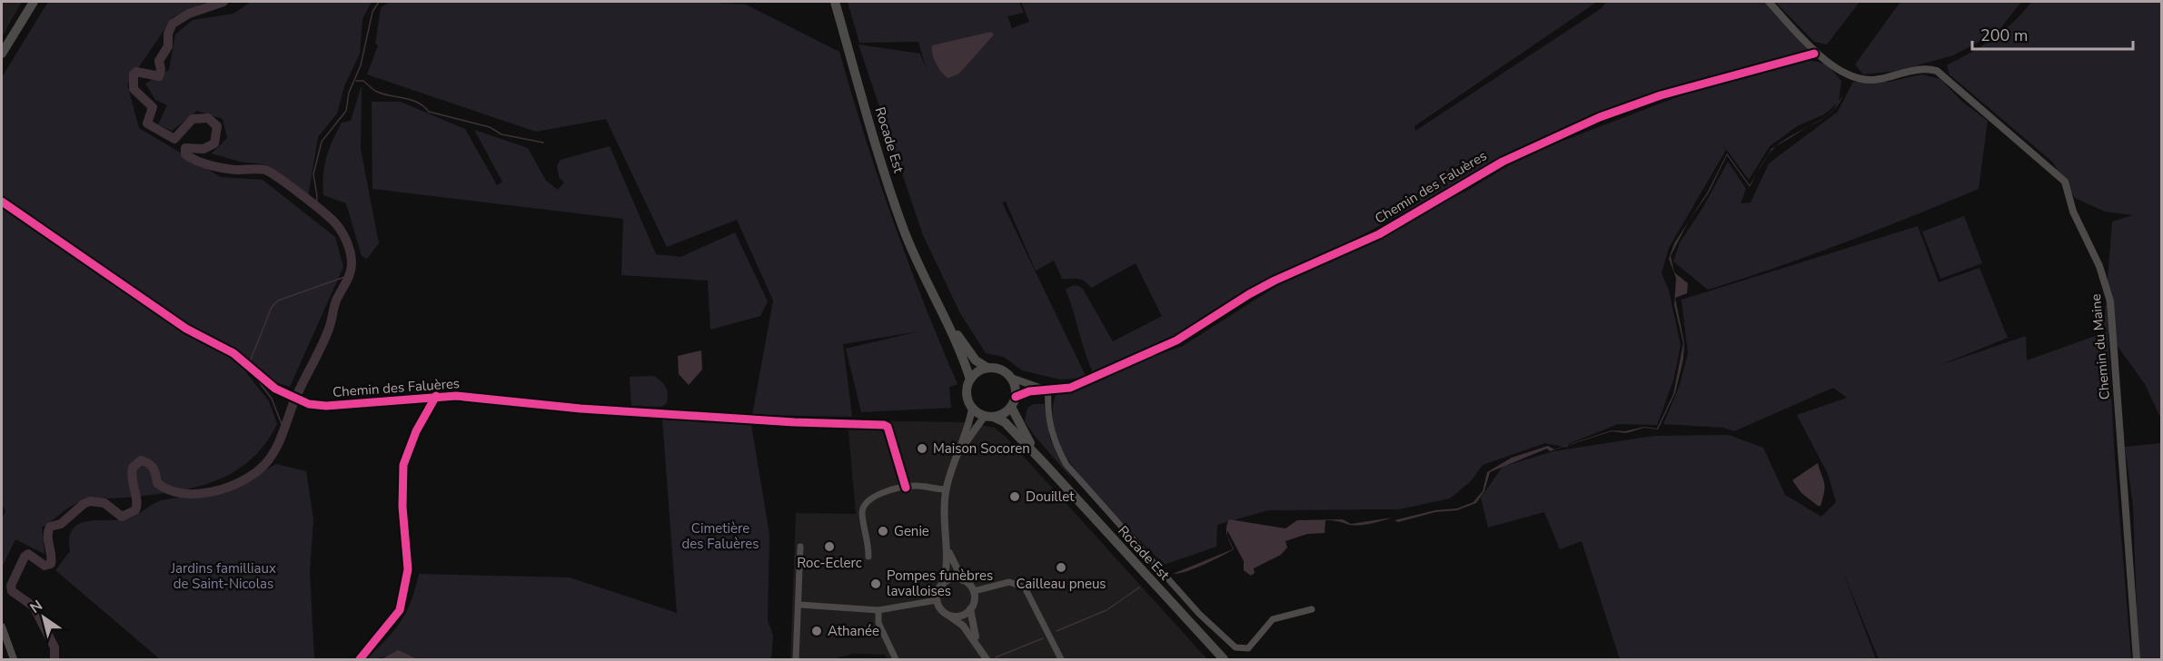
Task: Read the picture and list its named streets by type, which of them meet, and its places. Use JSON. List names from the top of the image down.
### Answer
{
  "streets": {
    "main road": ["Rocade Est"],
    "street": ["Chemin des Faluères", "Chemin du Maine"]
  },
  "crossings": [
    ["Rocade Est", "Chemin des Faluères"],
    ["Chemin des Faluères", "Chemin du Maine"]
  ],
  "parks": ["Cimetière des Faluères", "Jardins familliaux de Saint-Nicolas"],
  "places": [
    "Maison Socoren",
    "Douillet",
    "Genie",
    "Roc-Eclerc",
    "Cailleau pneus",
    "Pompes funèbres lavalloises",
    "Athanée"
  ],
  "scale_bar": "200 m",
  "north": "top left"
}
